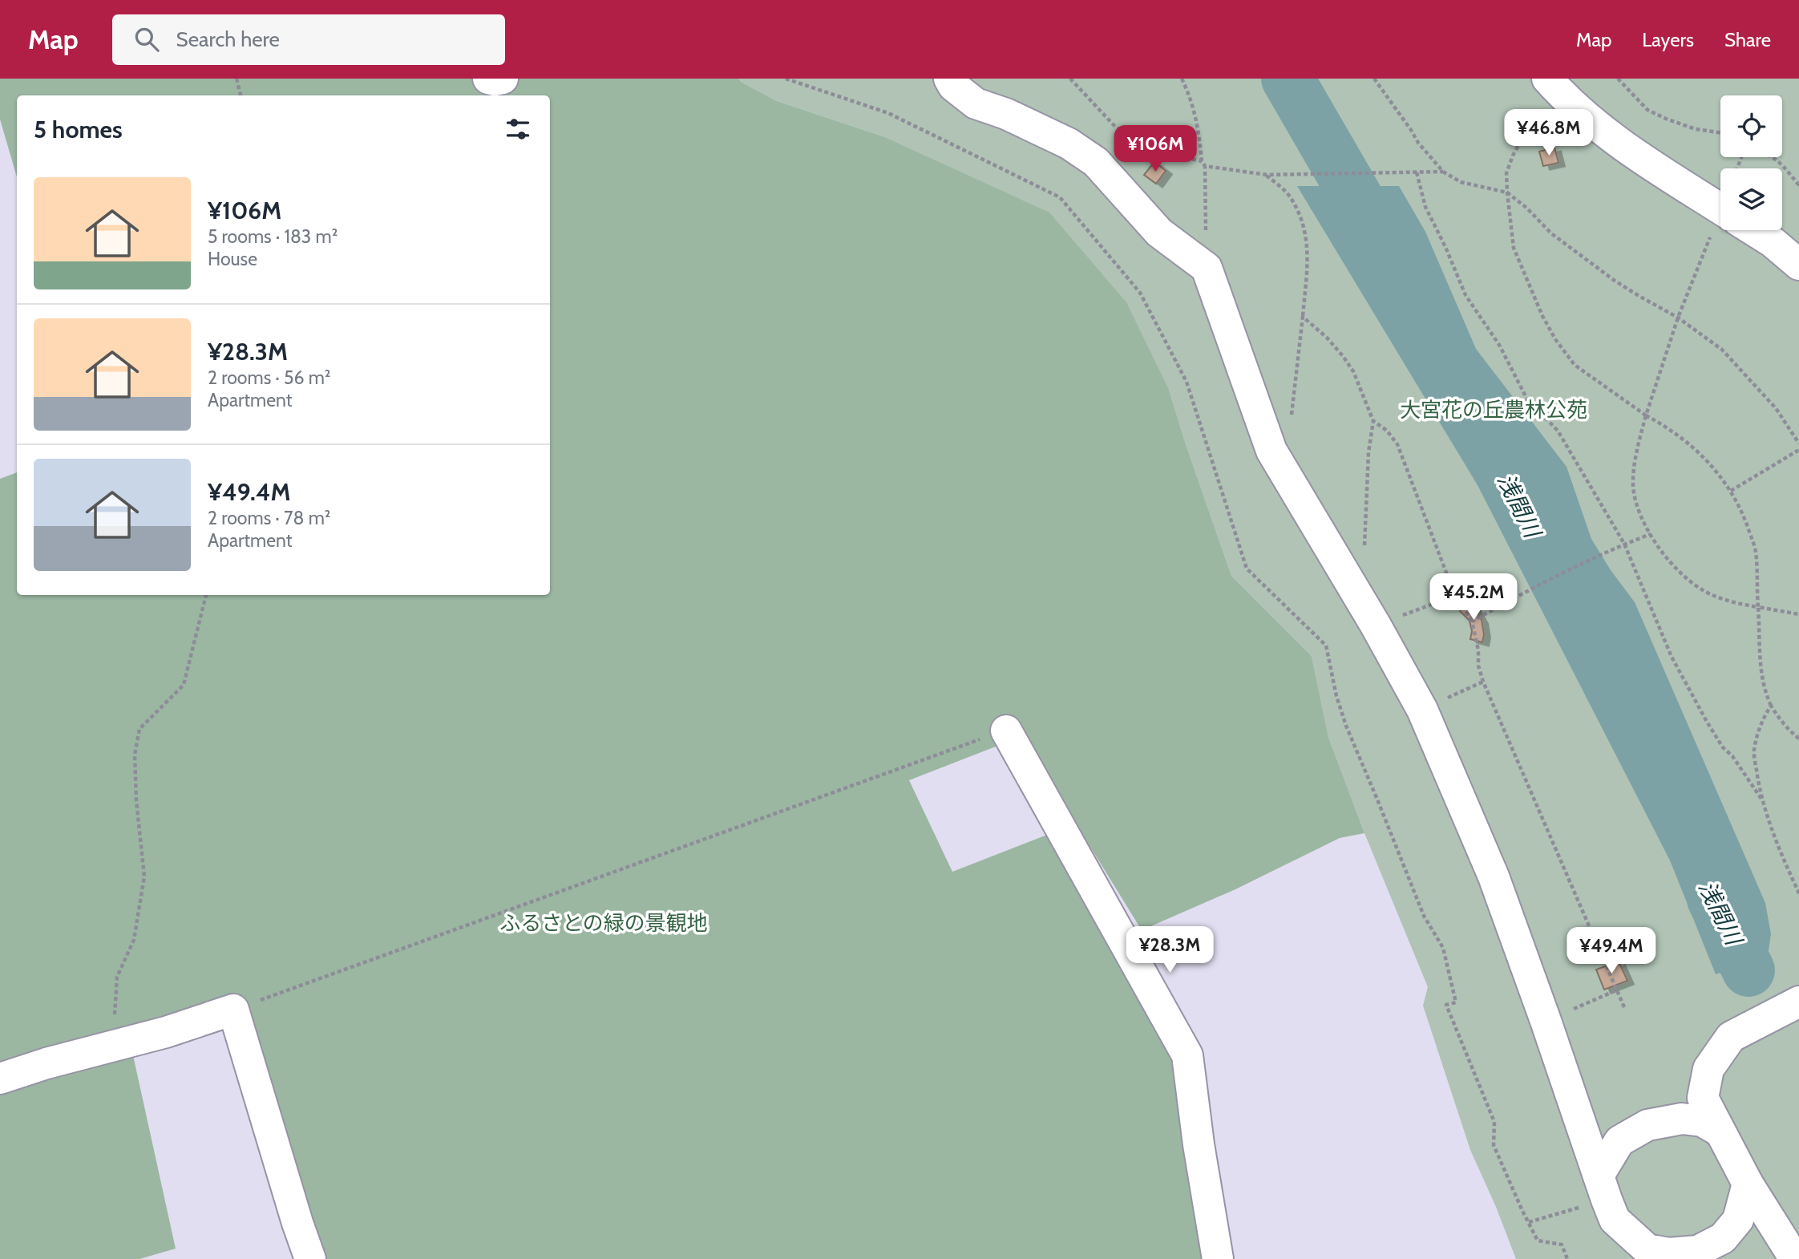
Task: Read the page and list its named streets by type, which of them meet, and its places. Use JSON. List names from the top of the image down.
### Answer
{
  "water": ["浅間川"],
  "parks": ["大宮花の丘農林公苑", "ふるさとの緑の景観地"],
  "page": {
    "header": "Map",
    "search": "Search here",
    "nav": ["Map", "Layers", "Share"],
    "heading": "5 homes",
    "price": [
      "¥46.8M",
      "¥106M",
      "¥45.2M",
      "¥28.3M",
      "¥49.4M"
    ],
    "list": [
      {
        "name": "¥106M",
        "note": "5 rooms · 183 m² · House"
      },
      {
        "name": "¥28.3M",
        "note": "2 rooms · 56 m² · Apartment"
      },
      {
        "name": "¥49.4M",
        "note": "2 rooms · 78 m² · Apartment"
      }
    ]
  }
}
